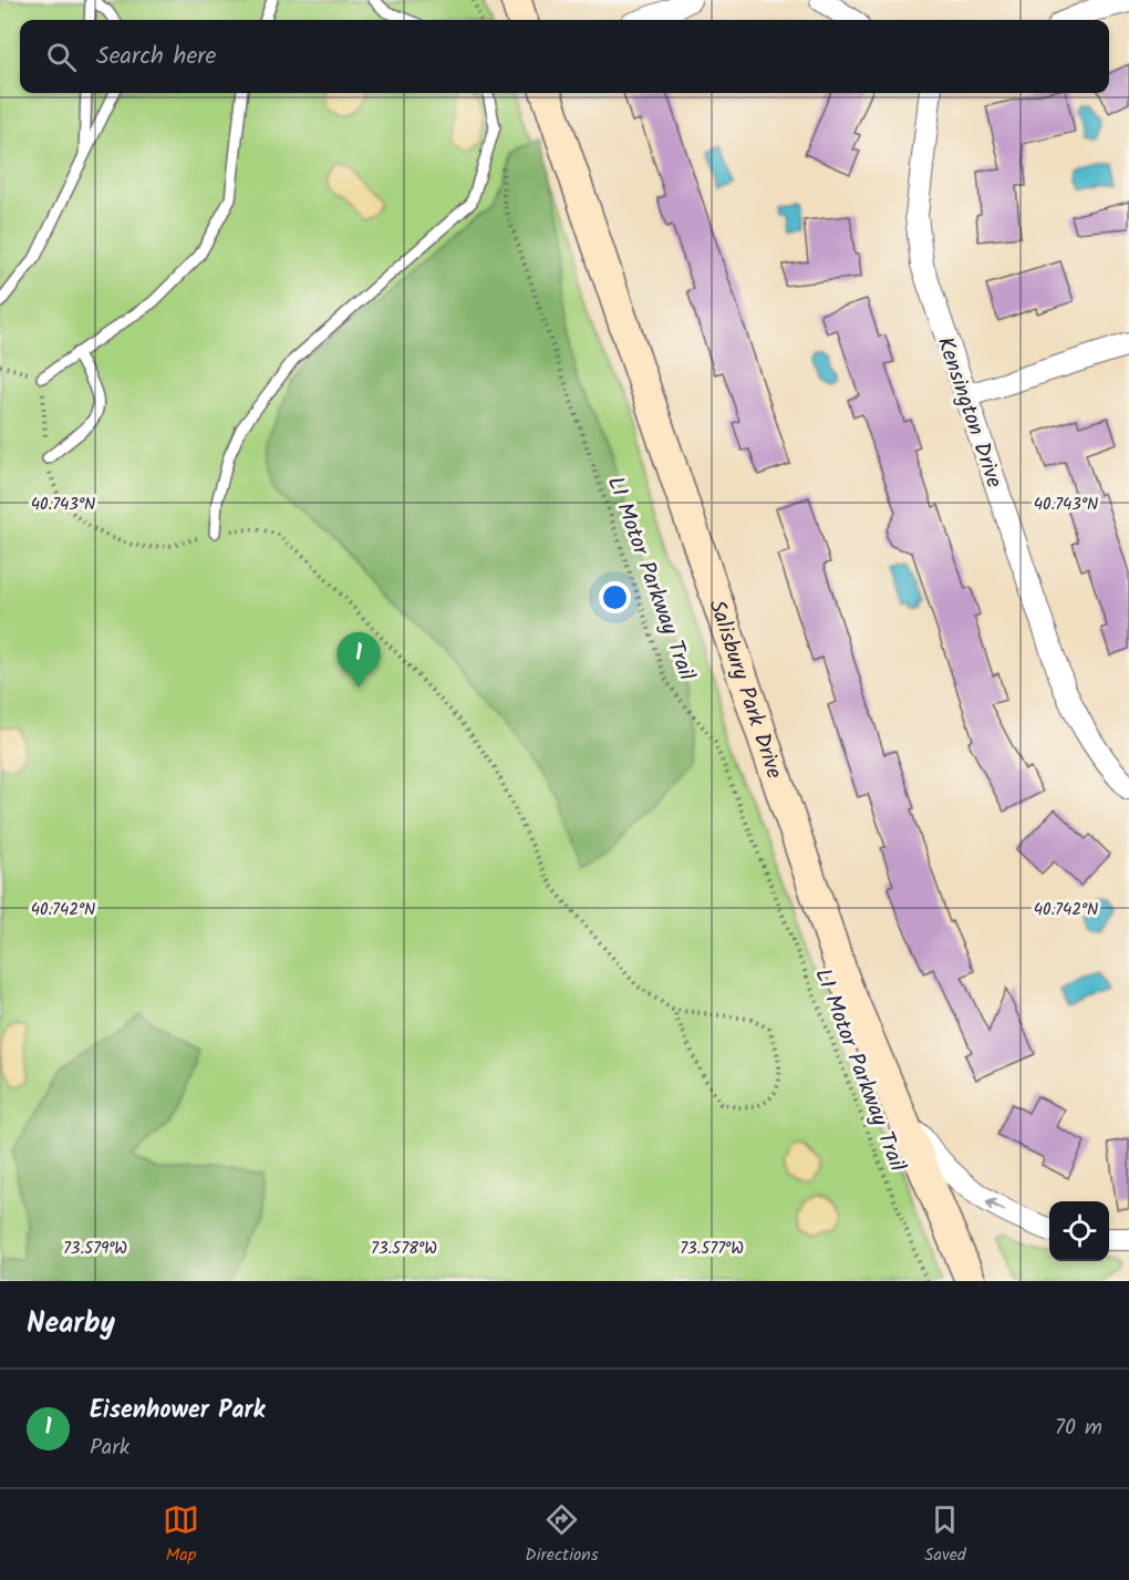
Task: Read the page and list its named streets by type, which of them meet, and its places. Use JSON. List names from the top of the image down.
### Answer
{
  "streets": {
    "main road": ["Salisbury Park Drive"],
    "street": ["Kensington Drive"],
    "path": ["LI Motor Parkway Trail"]
  },
  "page": {
    "search": "Search here",
    "pins": "1",
    "heading": "Nearby",
    "list": [
      {
        "mark": "1",
        "name": "Eisenhower Park",
        "note": "Park",
        "value": "70 m"
      }
    ],
    "nav": ["Map", "Directions", "Saved"]
  },
  "coordinates": [
    "40.743°N",
    "40.742°N",
    "73.579°W",
    "73.578°W",
    "73.577°W"
  ]
}
